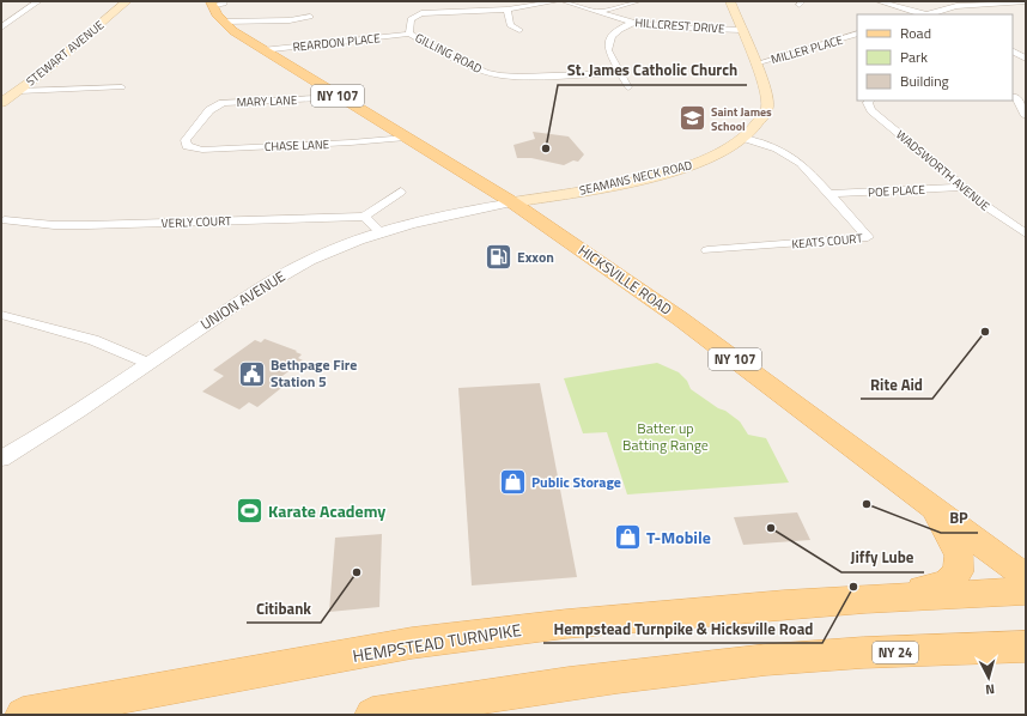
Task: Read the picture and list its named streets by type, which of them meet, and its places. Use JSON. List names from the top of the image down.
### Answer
{
  "streets": {
    "main road": [
      "STEWART AVENUE",
      "NY 107",
      "SEAMANS NECK ROAD",
      "HICKSVILLE ROAD",
      "HEMPSTEAD TURNPIKE",
      "NY 24"
    ],
    "street": [
      "HILLCREST DRIVE",
      "REARDON PLACE",
      "MILLER PLACE",
      "GILLING ROAD",
      "MARY LANE",
      "CHASE LANE",
      "WADSWORTH AVENUE",
      "POE PLACE",
      "VERLY COURT",
      "KEATS COURT",
      "UNION AVENUE"
    ]
  },
  "crossings": [
    ["HILLCREST DRIVE", "SEAMANS NECK ROAD"],
    ["REARDON PLACE", "GILLING ROAD"],
    ["REARDON PLACE", "HICKSVILLE ROAD"],
    ["MILLER PLACE", "SEAMANS NECK ROAD"],
    ["MARY LANE", "CHASE LANE"],
    ["MARY LANE", "HICKSVILLE ROAD"],
    ["CHASE LANE", "HICKSVILLE ROAD"],
    ["WADSWORTH AVENUE", "POE PLACE"],
    ["SEAMANS NECK ROAD", "KEATS COURT"],
    ["SEAMANS NECK ROAD", "HICKSVILLE ROAD"],
    ["SEAMANS NECK ROAD", "UNION AVENUE"],
    ["POE PLACE", "KEATS COURT"],
    ["HICKSVILLE ROAD", "UNION AVENUE"]
  ],
  "parks": ["Batter up Batting Range"],
  "places": {
    "school or university": ["Saint James School"],
    "other": [
      "St. James Catholic Church",
      "Rite Aid",
      "BP",
      "Jiffy Lube",
      "Citibank",
      "Hempstead Turnpike & Hicksville Road"
    ],
    "fuel station": ["Exxon"],
    "public building": ["Bethpage Fire Station 5"],
    "shop": ["Public Storage", "T-Mobile"],
    "sports": ["Karate Academy"]
  },
  "legend": ["Road", "Park", "Building"],
  "north": "bottom"
}
